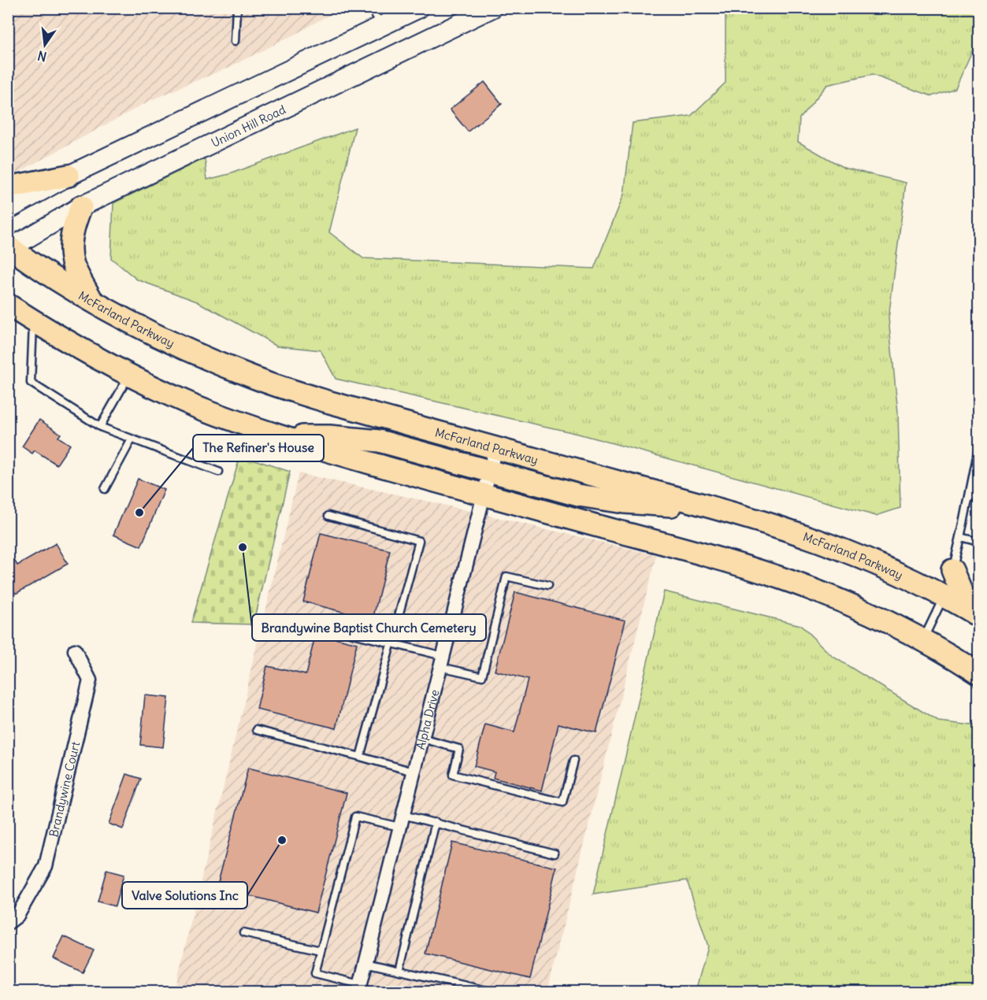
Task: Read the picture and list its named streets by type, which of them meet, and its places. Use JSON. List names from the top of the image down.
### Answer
{
  "streets": {
    "main road": ["McFarland Parkway"],
    "street": ["Union Hill Road", "Alpha Drive", "Brandywine Court"]
  },
  "crossings": [
    ["Union Hill Road", "McFarland Parkway"],
    ["McFarland Parkway", "Alpha Drive"]
  ],
  "places": ["The Refiner's House", "Brandywine Baptist Church Cemetery", "Valve Solutions Inc"],
  "north": "bottom"
}
